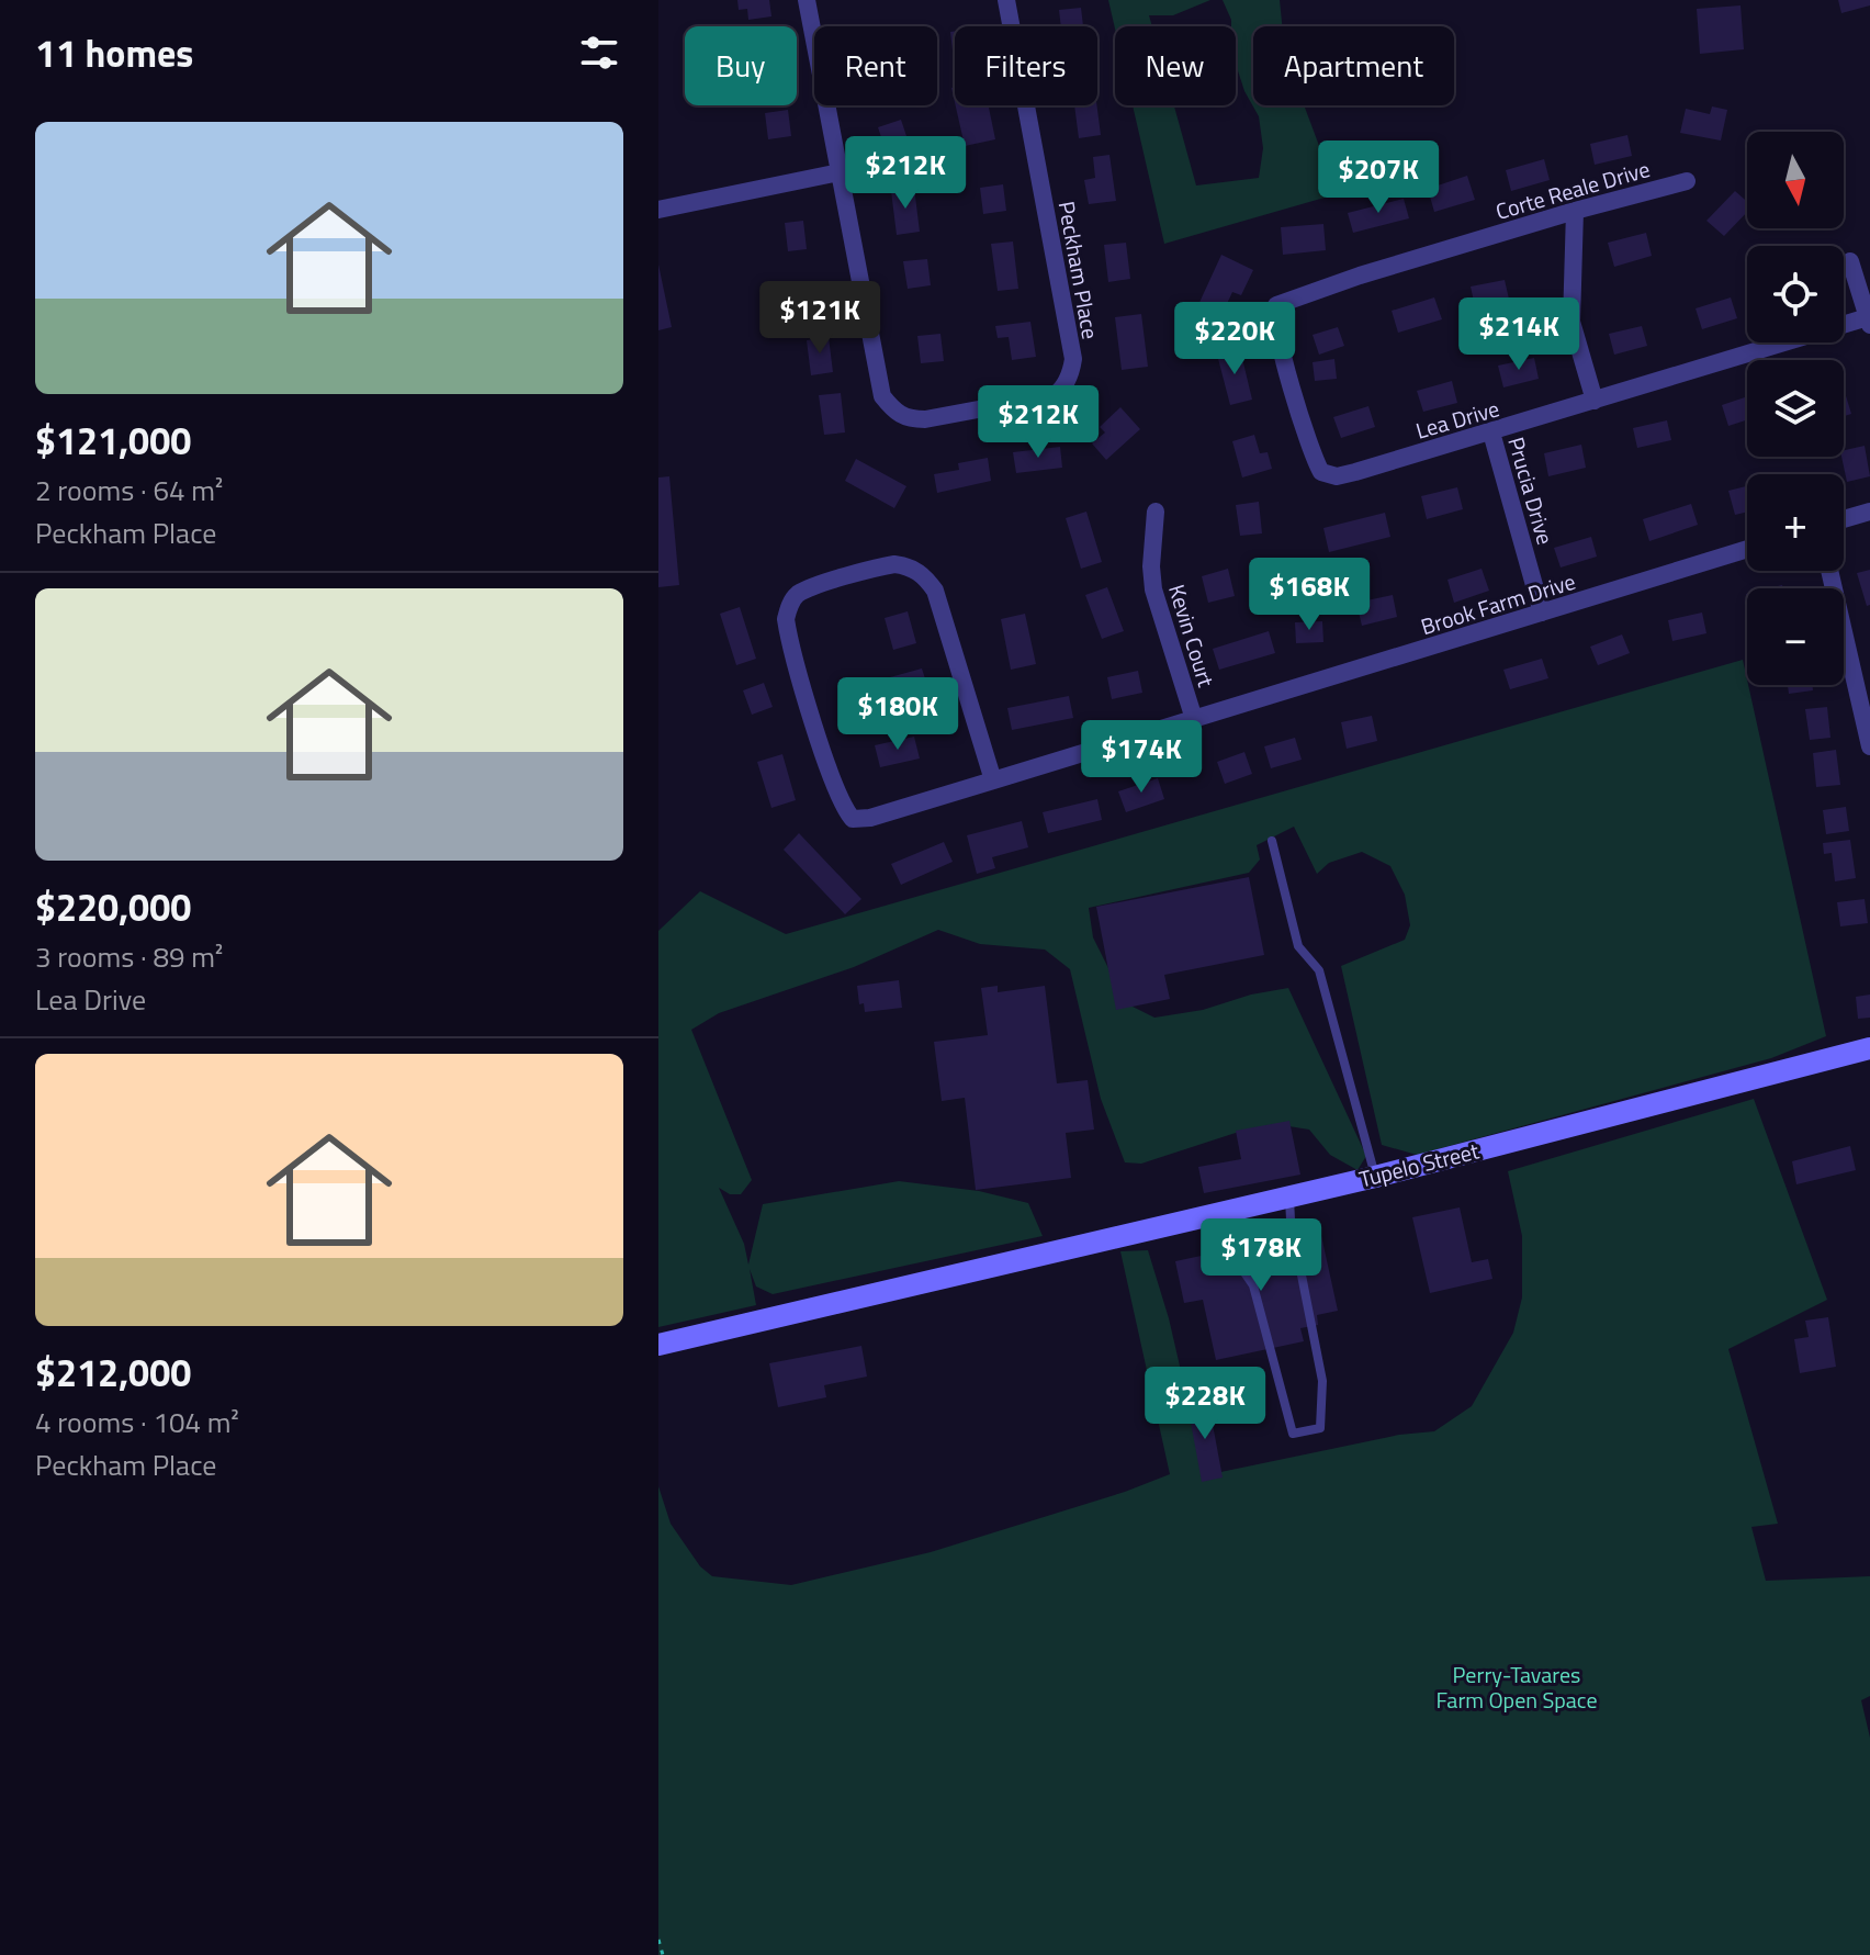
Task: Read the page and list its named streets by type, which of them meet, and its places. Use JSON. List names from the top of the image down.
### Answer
{
  "streets": {
    "main road": ["Tupelo Street"],
    "street": [
      "Corte Reale Drive",
      "Peckham Place",
      "Lea Drive",
      "Prucia Drive",
      "Brook Farm Drive",
      "Kevin Court"
    ]
  },
  "crossings": [
    ["Corte Reale Drive", "Lea Drive"],
    ["Lea Drive", "Prucia Drive"],
    ["Prucia Drive", "Brook Farm Drive"],
    ["Brook Farm Drive", "Kevin Court"]
  ],
  "parks": ["Perry-Tavares Farm Open Space"],
  "north": "bottom",
  "page": {
    "heading": "11 homes",
    "chip": [
      "Buy",
      "Rent",
      "Filters",
      "New",
      "Apartment"
    ],
    "list": [
      {
        "name": "$121,000",
        "note": "2 rooms · 64 m² · Peckham Place"
      },
      {
        "name": "$220,000",
        "note": "3 rooms · 89 m² · Lea Drive"
      },
      {
        "name": "$212,000",
        "note": "4 rooms · 104 m² · Peckham Place"
      }
    ],
    "map_buttons": ["+", "−"],
    "price": [
      "$212K",
      "$207K",
      "$121K",
      "$214K",
      "$220K",
      "$212K",
      "$168K",
      "$180K",
      "$174K",
      "$178K",
      "$228K"
    ]
  }
}
